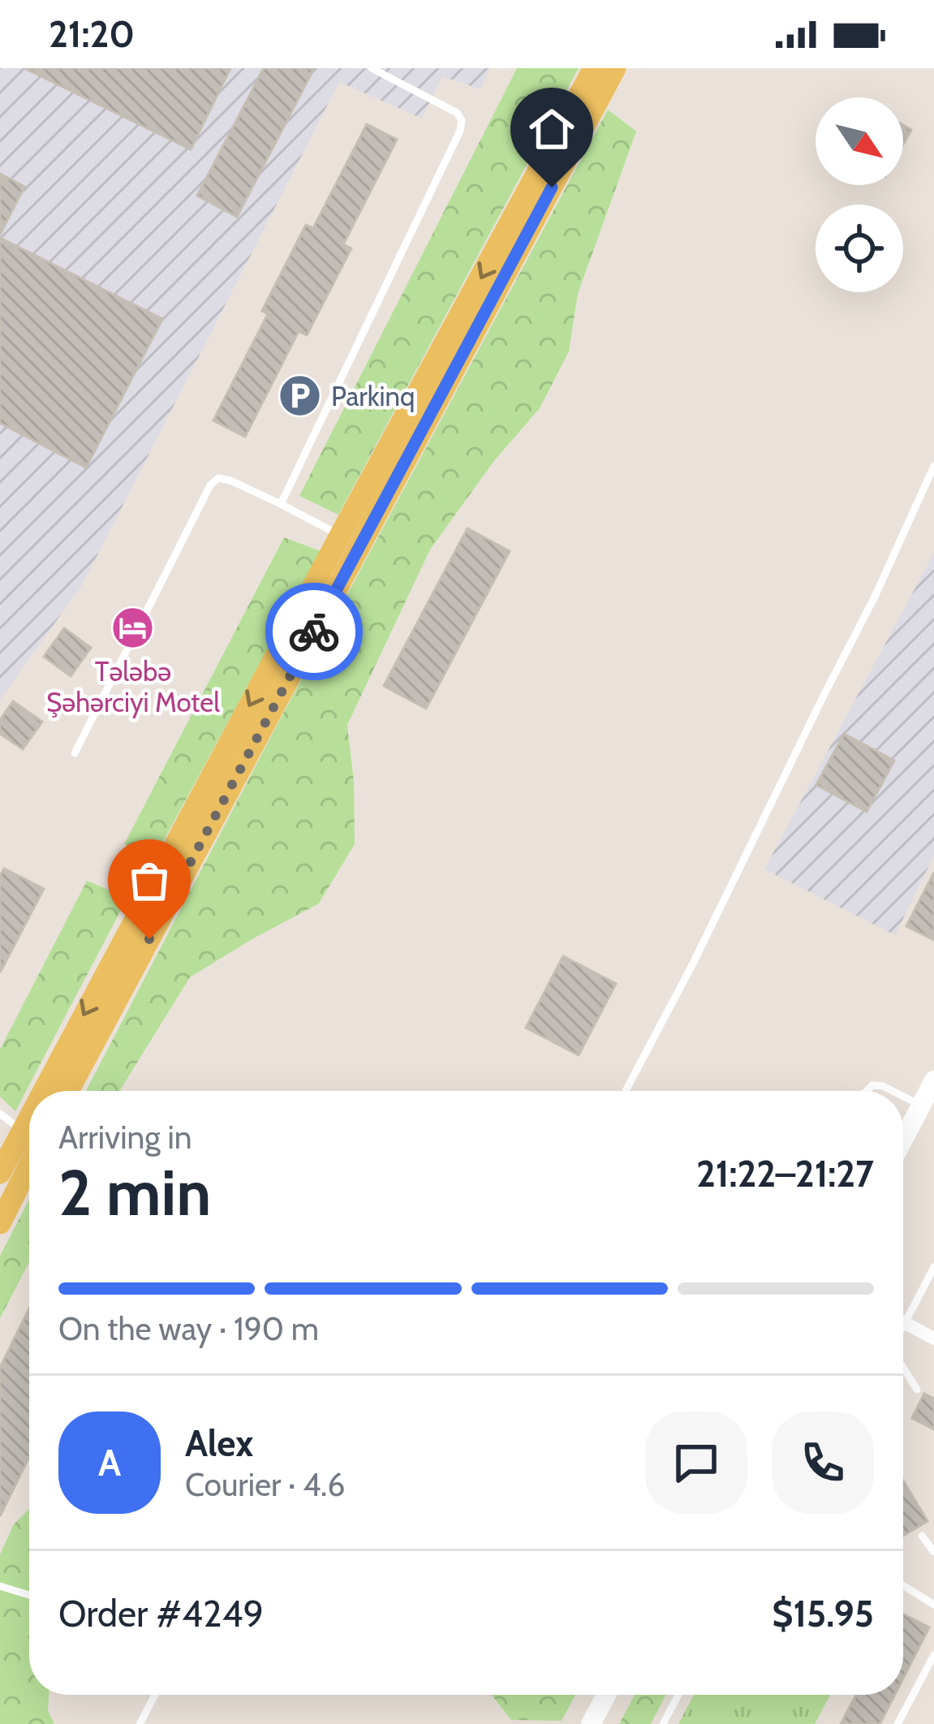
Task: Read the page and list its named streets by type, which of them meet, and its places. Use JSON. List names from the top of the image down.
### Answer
{
  "places": {
    "parking": ["Parkinq"],
    "hotel": ["Tələbə Şəhərciyi Motel"]
  },
  "north": "bottom right",
  "page": {
    "status": "21:20",
    "heading": ["2 min", "Arriving in", "21:22–21:27"],
    "panel": [
      "Alex",
      "Courier · 4.6",
      "Order #4249",
      "$15.95"
    ],
    "bar": "On the way · 190 m",
    "round": "A"
  }
}
